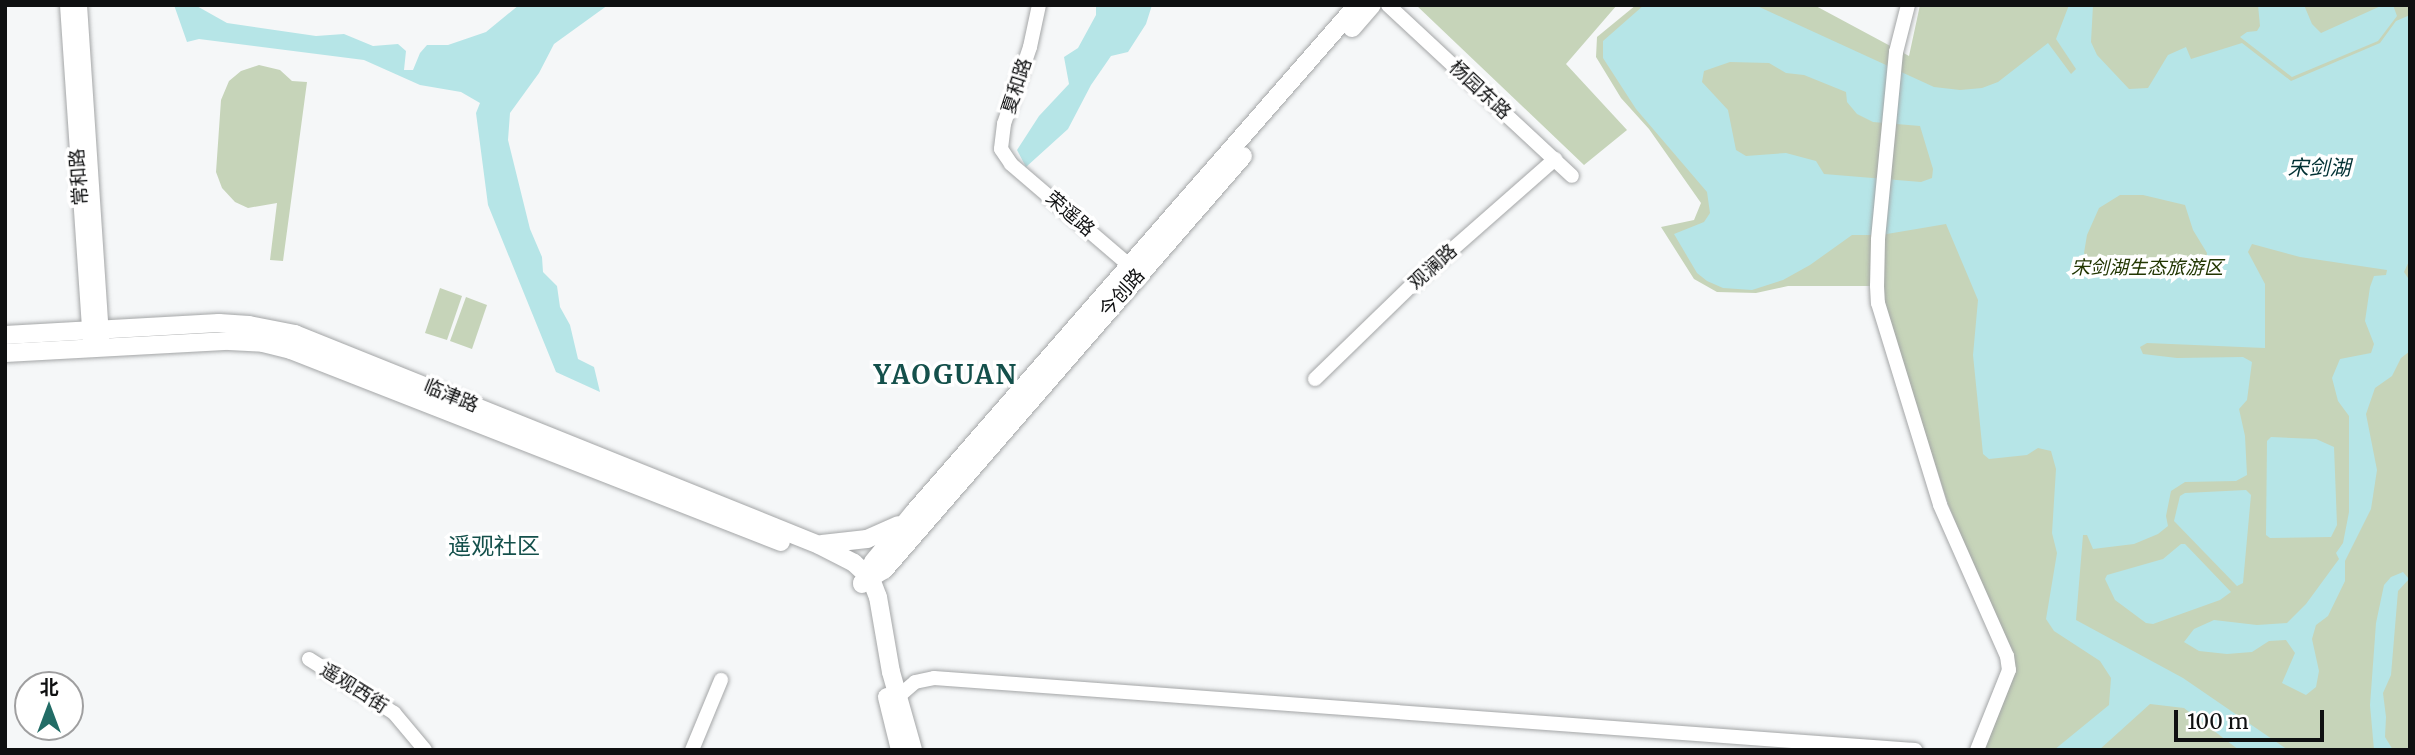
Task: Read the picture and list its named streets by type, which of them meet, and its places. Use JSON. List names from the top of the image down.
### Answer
{
  "streets": {
    "main road": ["今创路", "临津路"],
    "street": [
      "夏和路",
      "杨园东路",
      "常和路",
      "荣遥路",
      "观澜路",
      "遥观西街"
    ]
  },
  "crossings": [
    ["夏和路", "荣遥路"],
    ["杨园东路", "观澜路"],
    ["常和路", "临津路"],
    ["荣遥路", "今创路"],
    ["今创路", "临津路"]
  ],
  "districts": ["YAOGUAN", "遥观社区"],
  "water": ["宋剑湖"],
  "parks": ["宋剑湖生态旅游区"],
  "scale_bar": "100 m",
  "north": "top"
}
